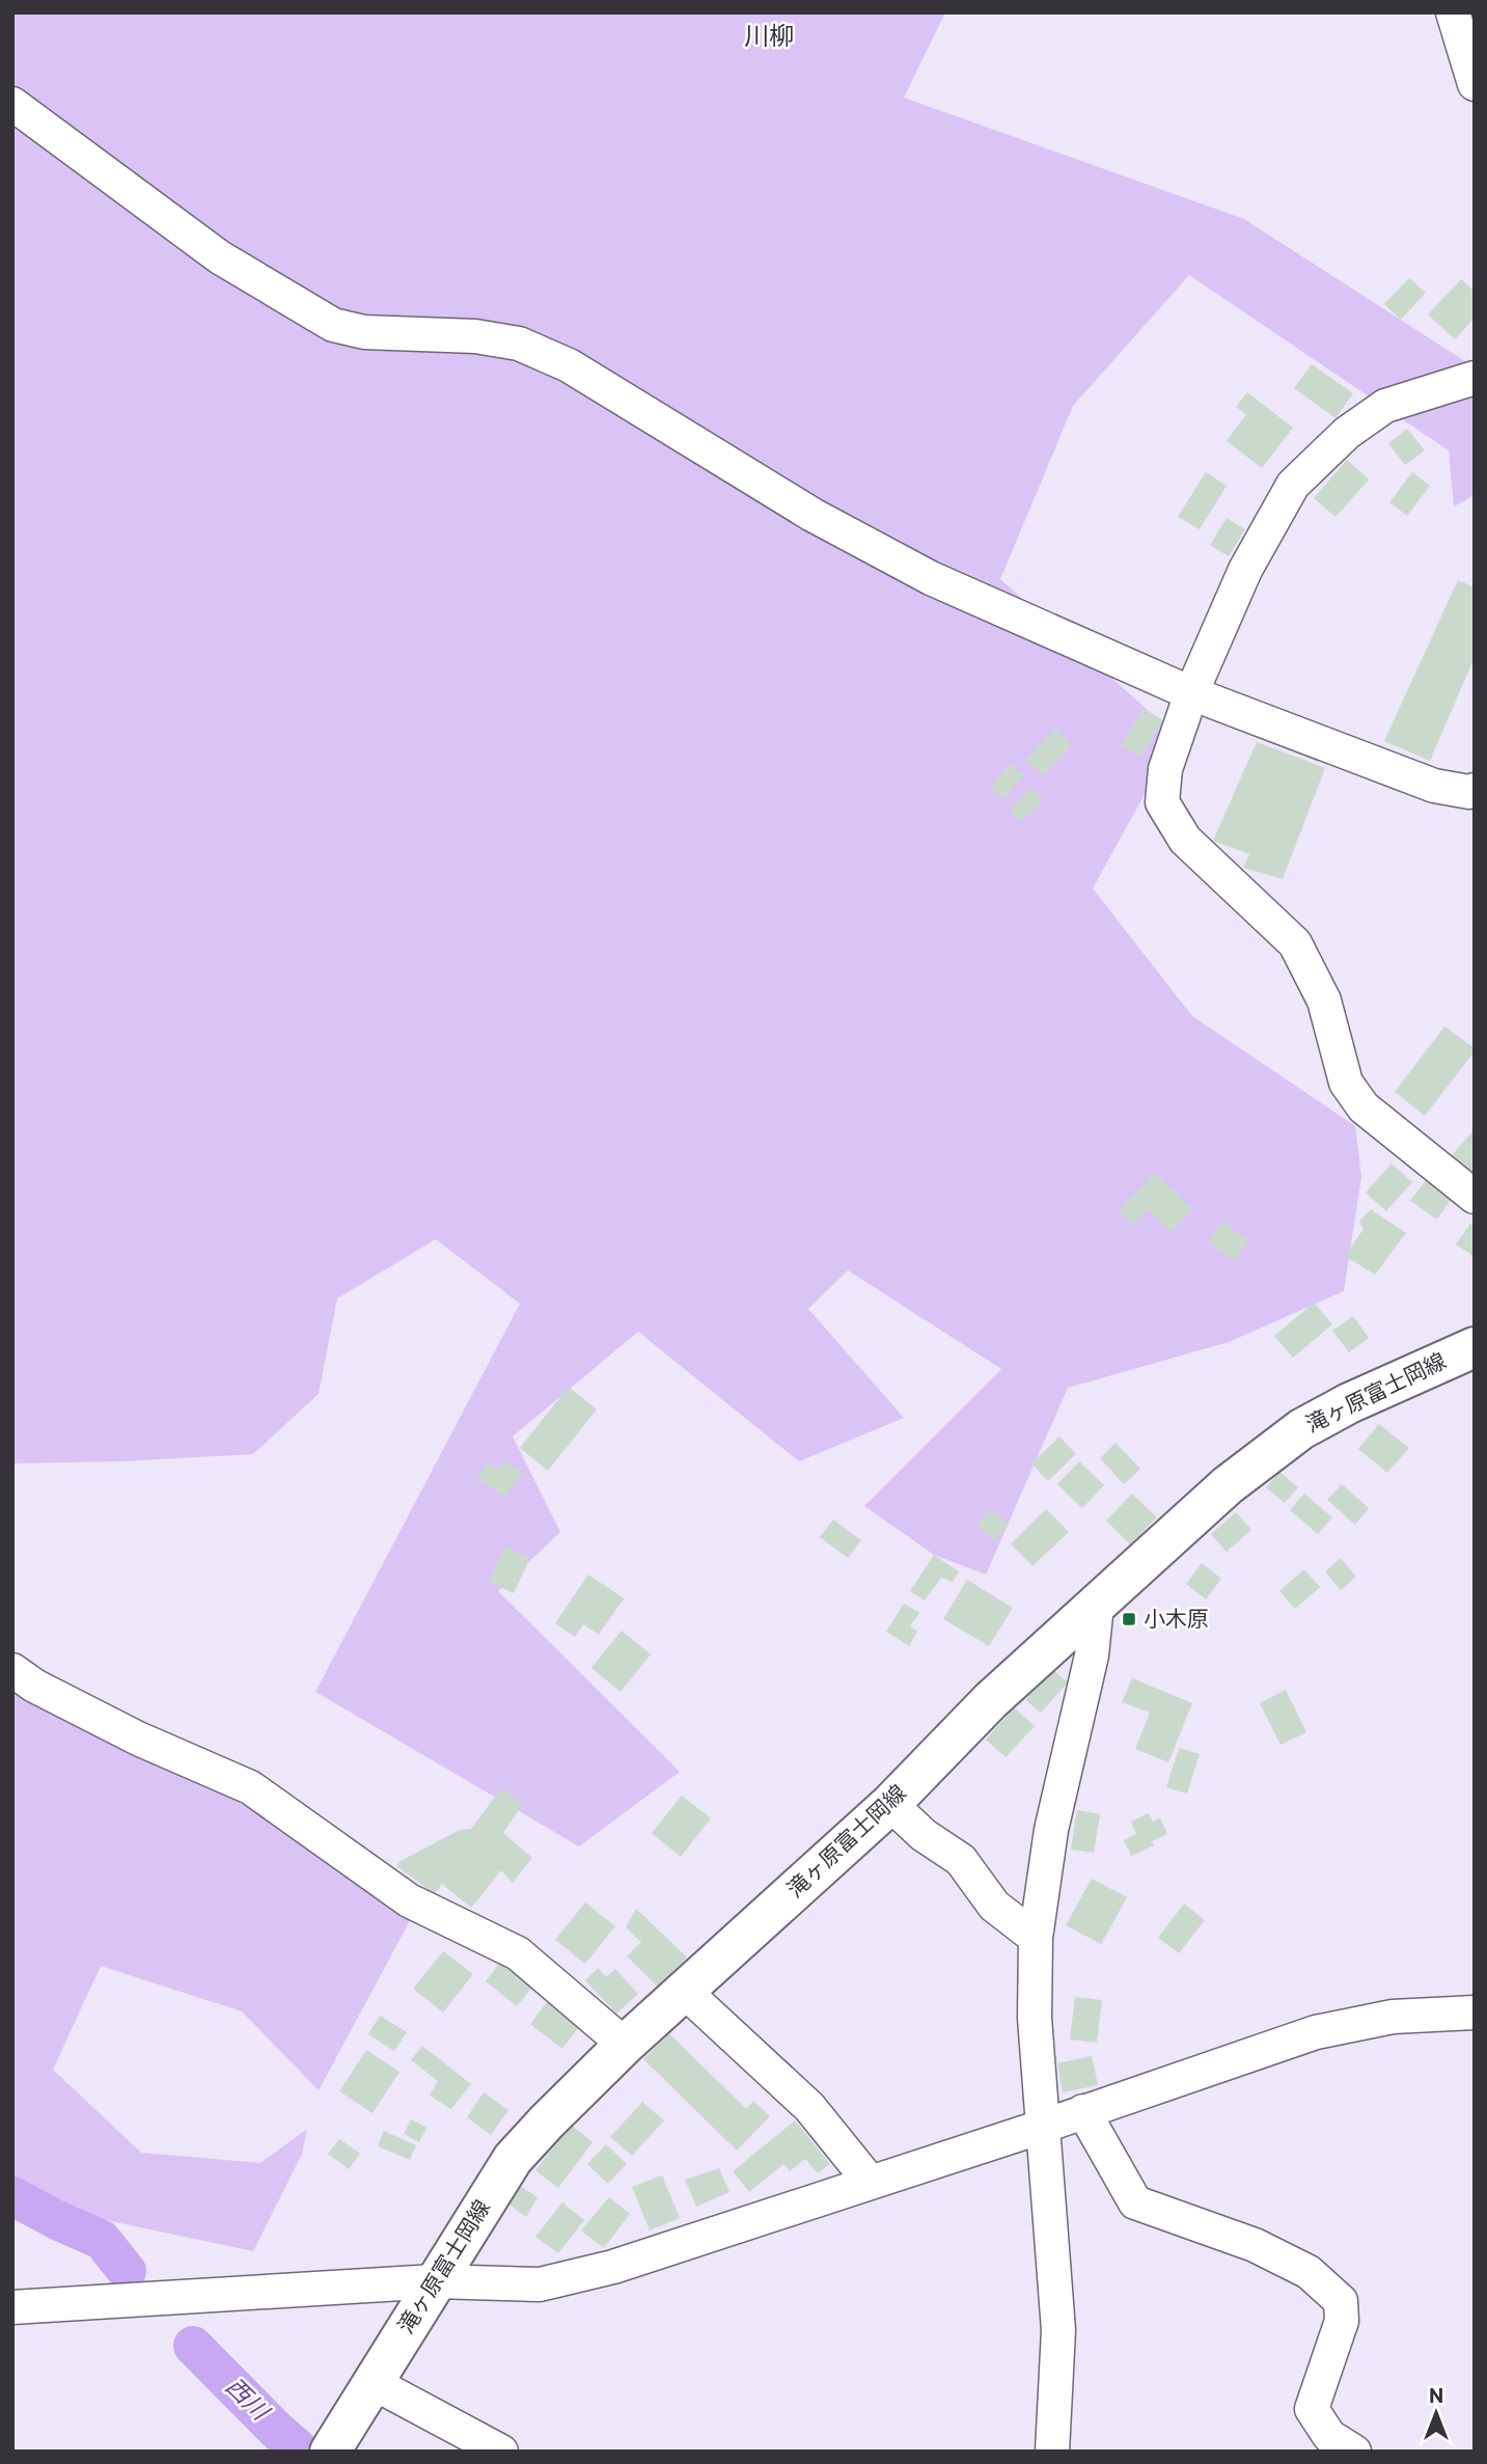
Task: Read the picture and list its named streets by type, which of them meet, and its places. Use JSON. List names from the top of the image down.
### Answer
{
  "streets": {
    "main road": ["滝ヶ原富士岡線"]
  },
  "districts": ["川柳"],
  "water": ["西川"],
  "places": {
    "transit": ["小木原"]
  },
  "north": "top"
}
